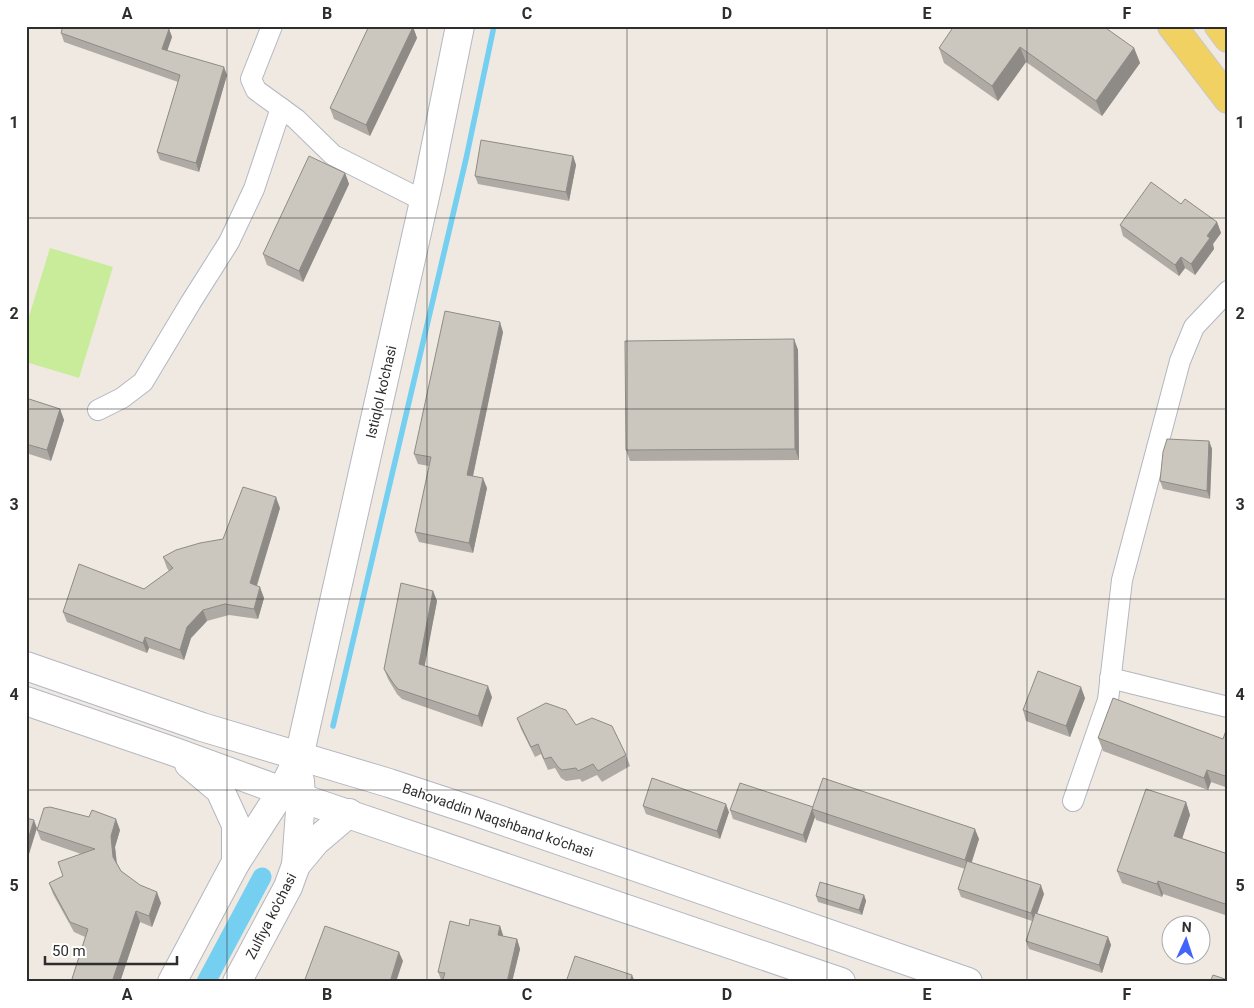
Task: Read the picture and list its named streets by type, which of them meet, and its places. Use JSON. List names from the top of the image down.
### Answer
{
  "streets": {
    "main road": ["Istiqlol ko'chasi", "Bahovaddin Naqshband ko'chasi", "Zulfiya ko'chasi"]
  },
  "crossings": [
    ["Istiqlol ko'chasi", "Bahovaddin Naqshband ko'chasi"],
    ["Istiqlol ko'chasi", "Zulfiya ko'chasi"]
  ],
  "scale_bar": "50 m",
  "north": "top",
  "grid": {
    "columns": [
      "A",
      "B",
      "C",
      "D",
      "E",
      "F"
    ],
    "rows": [
      "1",
      "2",
      "3",
      "4",
      "5"
    ]
  }
}
